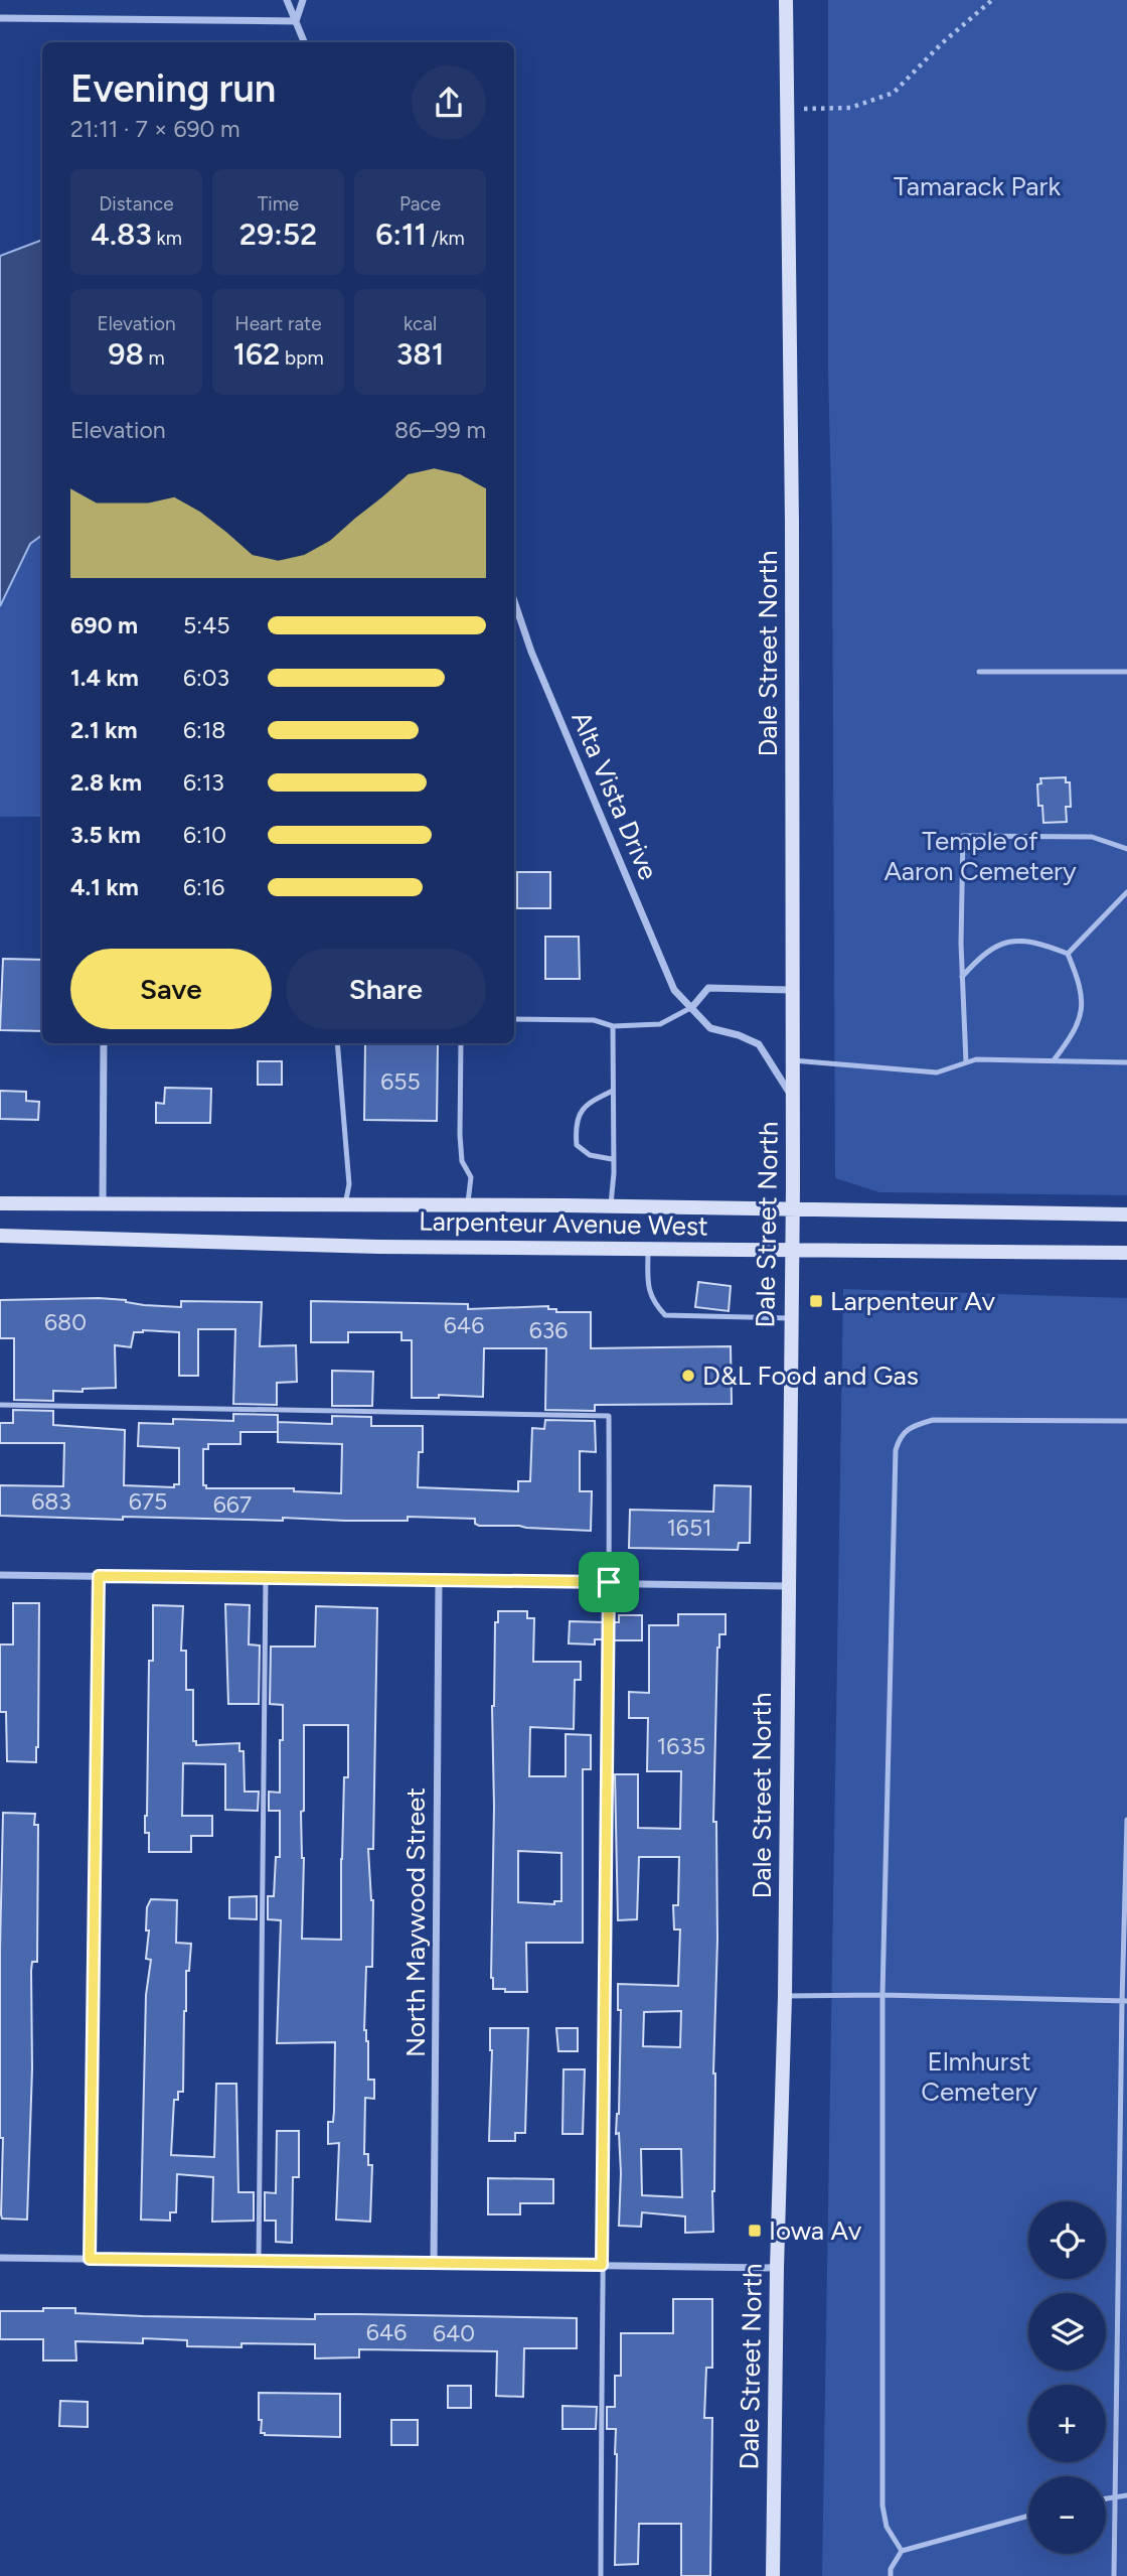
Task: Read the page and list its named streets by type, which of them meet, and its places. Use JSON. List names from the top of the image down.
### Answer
{
  "streets": {
    "main road": ["Dale Street North", "Larpenteur Avenue West"],
    "street": ["Alta Vista Drive", "North Maywood Street"]
  },
  "crossings": [
    ["Dale Street North", "Alta Vista Drive"],
    ["Dale Street North", "Larpenteur Avenue West"]
  ],
  "parks": ["Tamarack Park", "Temple of Aaron Cemetery", "Elmhurst Cemetery"],
  "places": {
    "transit": ["Larpenteur Av", "Iowa Av"],
    "other": ["D&L Food and Gas"]
  },
  "house_numbers": [
    "655",
    "680",
    "646",
    "636",
    "683",
    "675",
    "667",
    "1651",
    "1635",
    "646",
    "640"
  ],
  "page": {
    "heading": ["Evening run", "21:11 · 7 × 690 m"],
    "stats": [
      ["Distance", "4.83 km"],
      ["Time", "29:52"],
      ["Pace", "6:11 /km"],
      ["Elevation", "98 m"],
      ["Heart rate", "162 bpm"],
      ["kcal", "381"]
    ],
    "chart": ["Elevation", "86–99 m"],
    "list": [
      {
        "name": "690 m",
        "note": "5:45"
      },
      {
        "name": "1.4 km",
        "note": "6:03"
      },
      {
        "name": "2.1 km",
        "note": "6:18"
      },
      {
        "name": "2.8 km",
        "note": "6:13"
      },
      {
        "name": "3.5 km",
        "note": "6:10"
      },
      {
        "name": "4.1 km",
        "note": "6:16"
      }
    ],
    "buttons": ["Save", "Share"],
    "map_buttons": ["+", "−"]
  }
}
